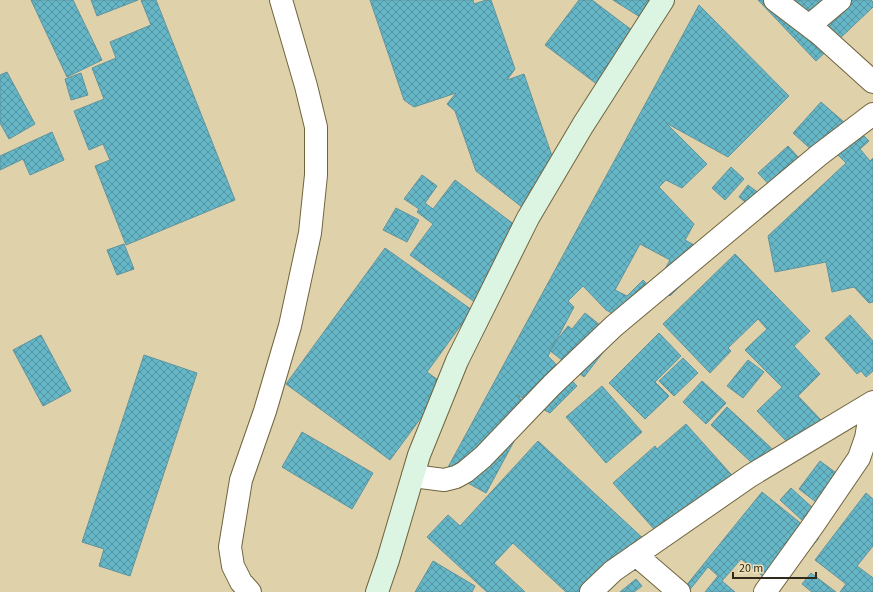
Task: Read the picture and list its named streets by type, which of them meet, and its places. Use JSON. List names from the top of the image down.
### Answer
{
  "scale_bar": "20 m"
}
